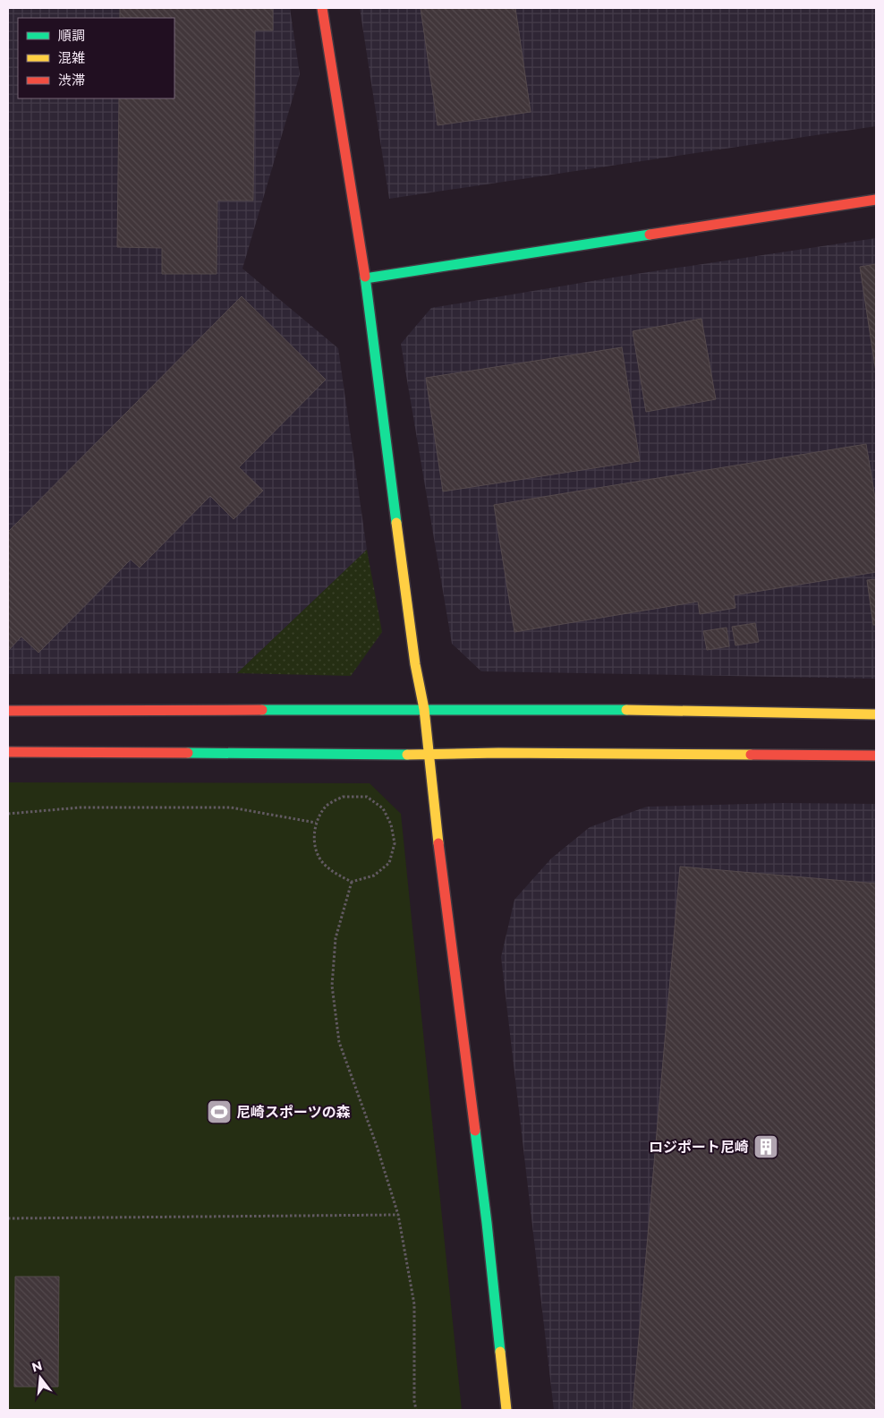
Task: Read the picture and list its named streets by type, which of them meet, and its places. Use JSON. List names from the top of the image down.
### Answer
{
  "places": {
    "sports": ["尼崎スポーツの森"],
    "building": ["ロジポート尼崎"]
  },
  "legend": ["順調", "混雑", "渋滞"],
  "north": "top"
}
